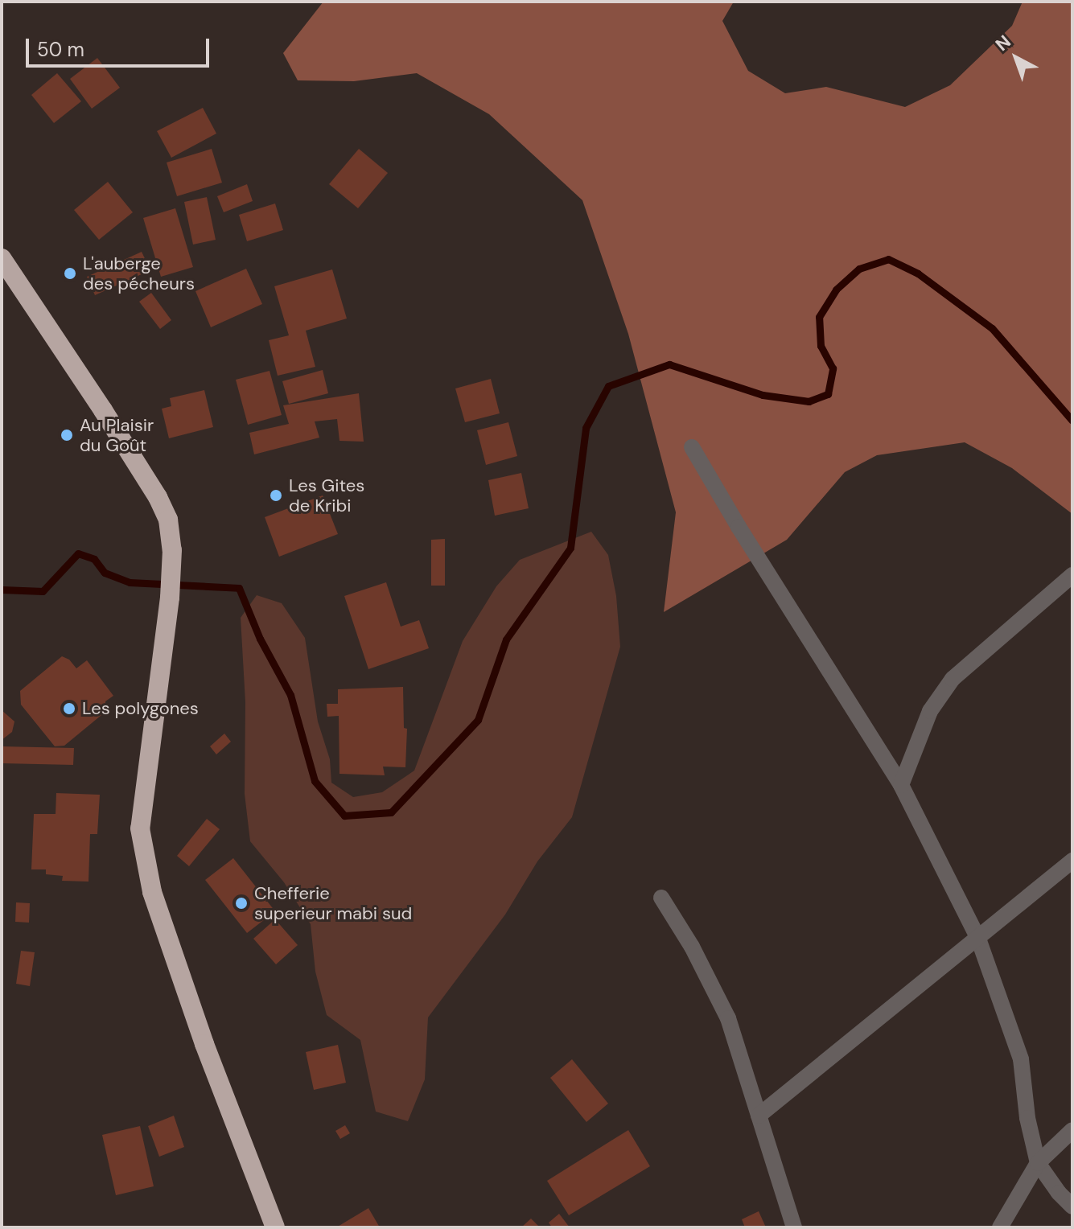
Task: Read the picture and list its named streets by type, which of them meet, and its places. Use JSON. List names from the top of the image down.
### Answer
{
  "places": [
    "L'auberge des pécheurs",
    "Au Plaisir du Goût",
    "Les Gites de Kribi",
    "Les polygones",
    "Chefferie superieur mabi sud"
  ],
  "scale_bar": "50 m",
  "north": "top left"
}
